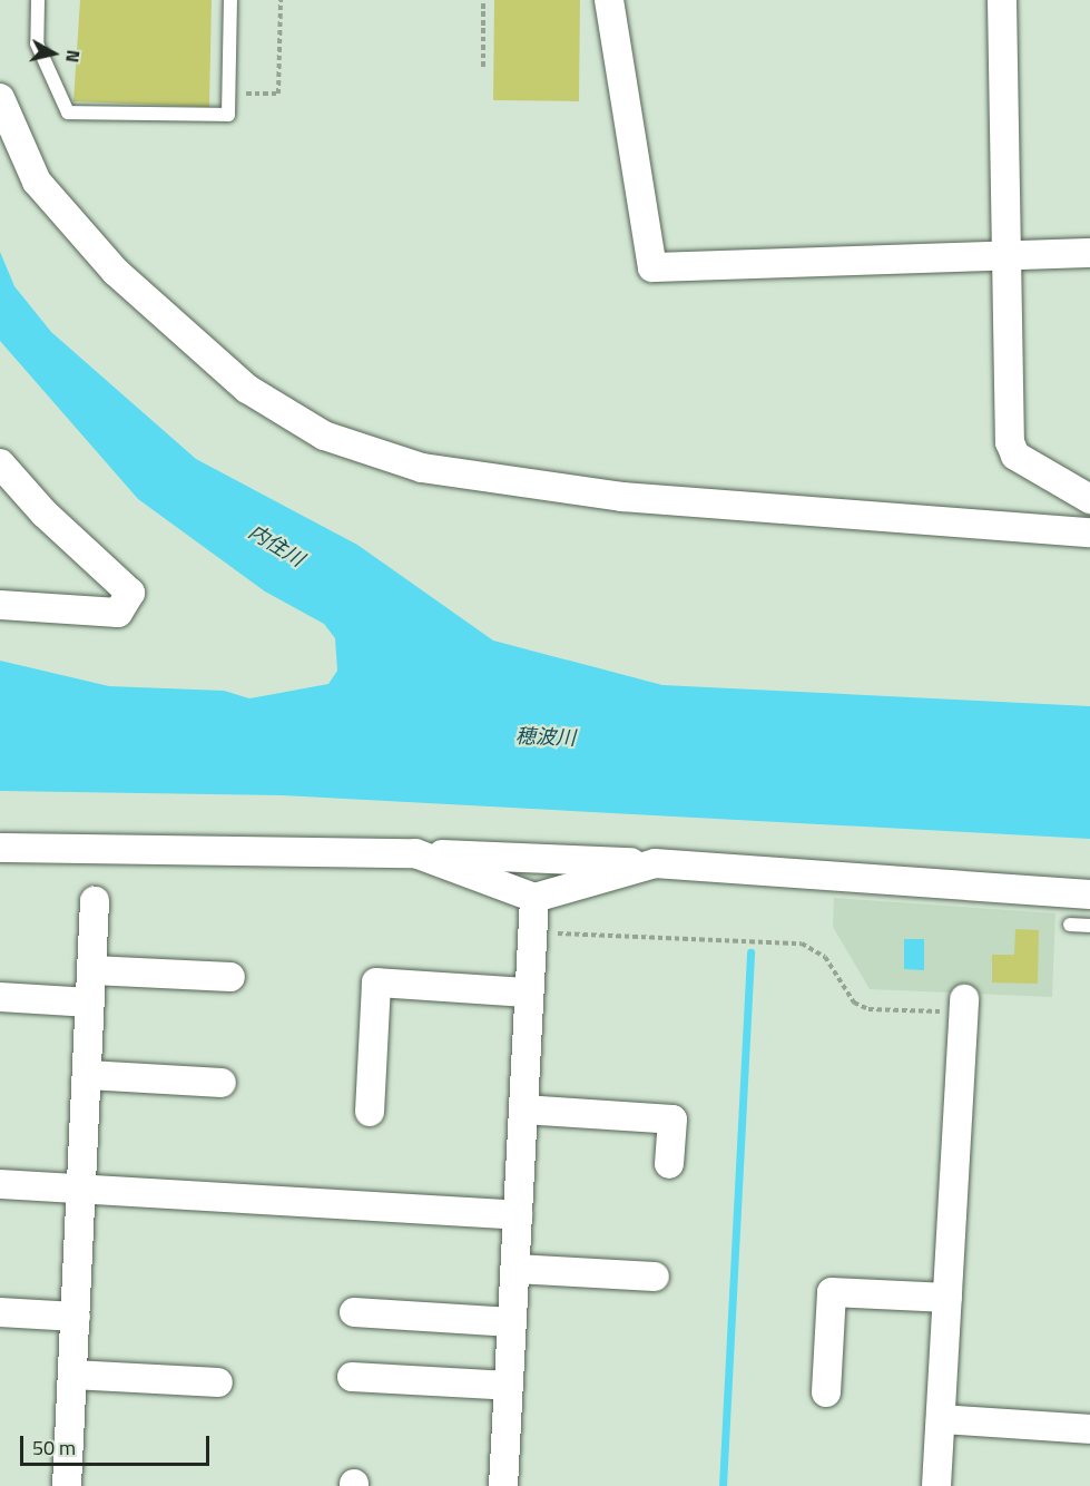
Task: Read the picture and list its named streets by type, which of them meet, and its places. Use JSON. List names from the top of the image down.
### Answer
{
  "water": ["内住川", "穂波川"],
  "scale_bar": "50 m",
  "north": "right"
}
